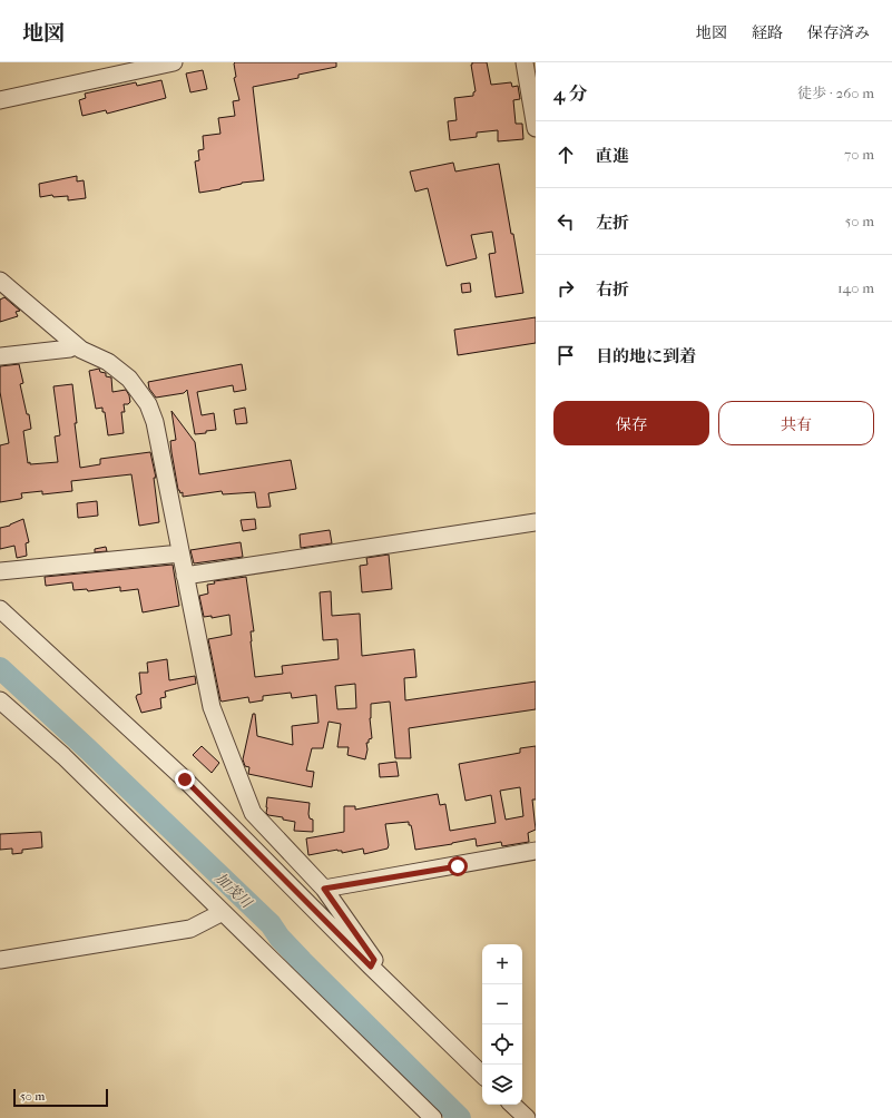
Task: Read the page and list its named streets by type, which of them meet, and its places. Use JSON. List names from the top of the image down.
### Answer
{
  "water": ["加茂川"],
  "scale_bar": "50 m",
  "page": {
    "header": "地図",
    "nav": ["地図", "経路", "保存済み"],
    "heading": ["4 分", "徒歩 · 260 m"],
    "list": [
      ["直進", "70 m"],
      ["左折", "50 m"],
      ["右折", "140 m"],
      "目的地に到着"
    ],
    "buttons": ["保存", "共有"],
    "map_buttons": ["+", "−"],
    "scale": "50 m"
  }
}
